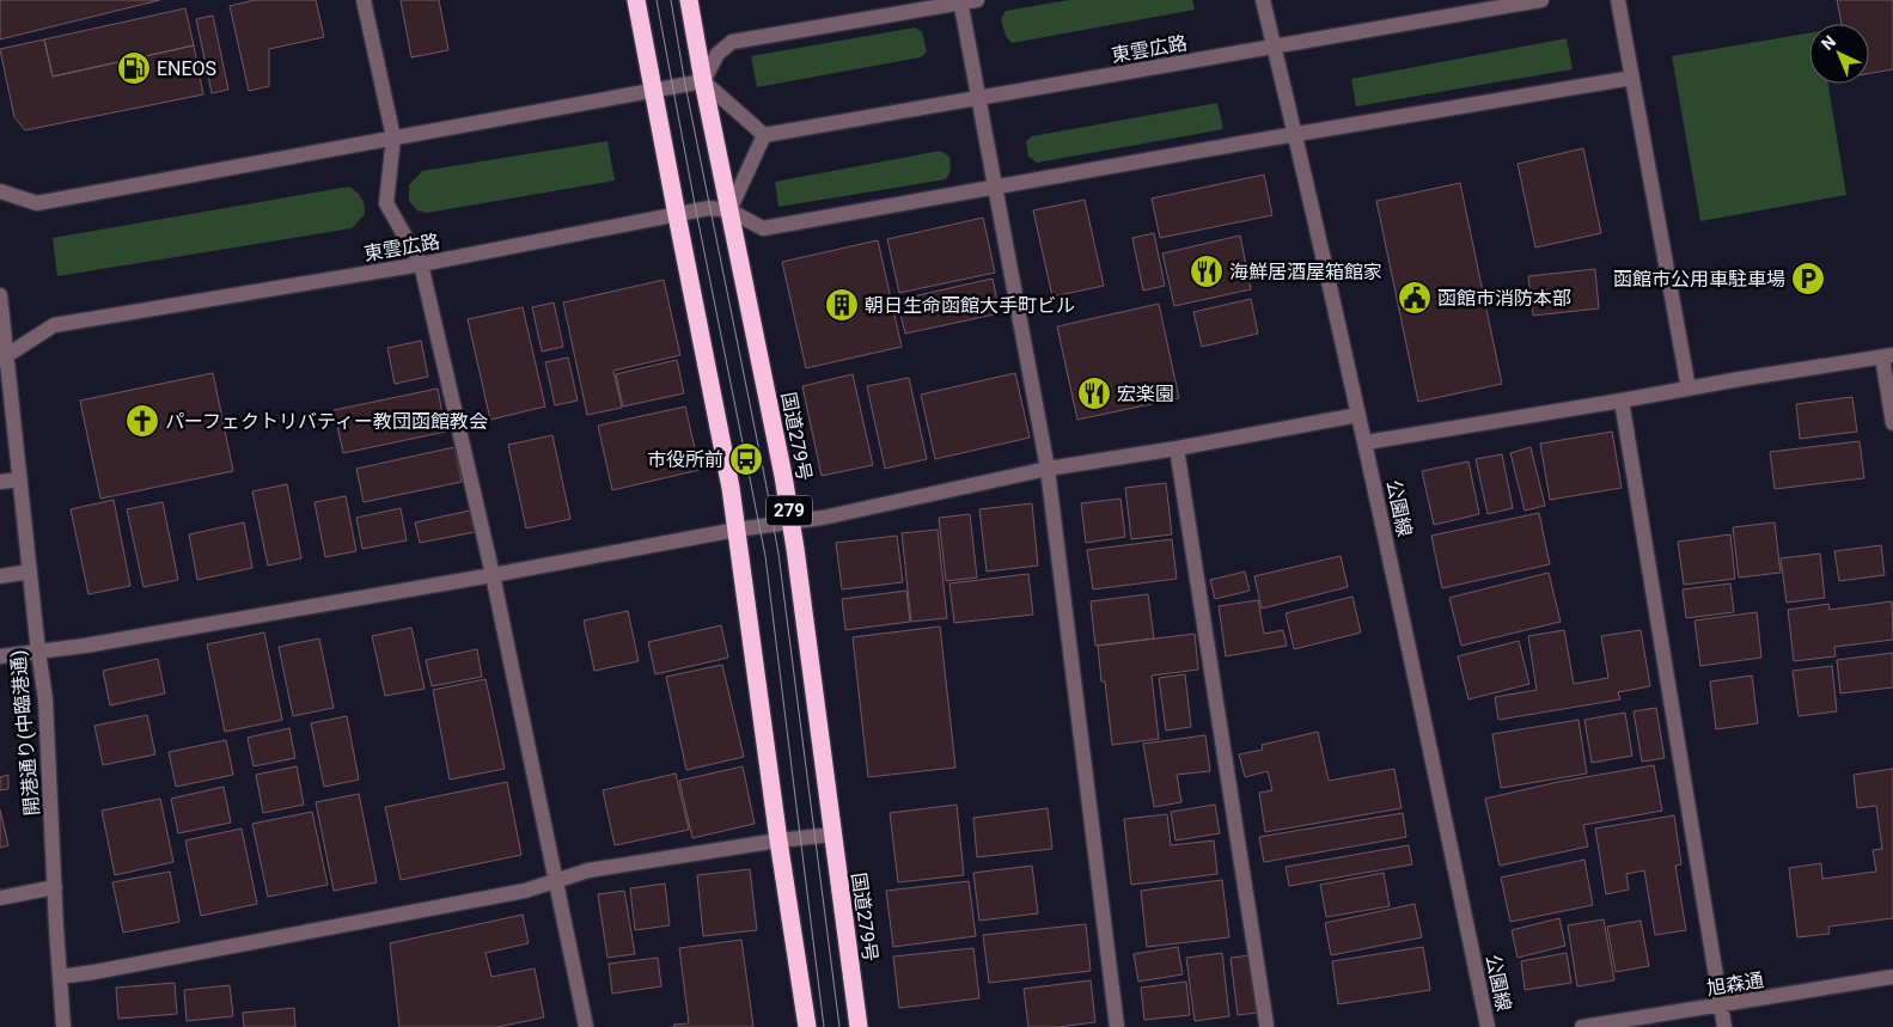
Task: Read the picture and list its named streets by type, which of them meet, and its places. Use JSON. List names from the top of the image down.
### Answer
{
  "streets": {
    "highway": ["国道279号", "279"],
    "street": [
      "東雲広路",
      "公園線",
      "開港通り(中臨港通)",
      "旭森通"
    ]
  },
  "crossings": [
    ["東雲広路", "国道279号"],
    ["東雲広路", "公園線"],
    ["東雲広路", "開港通り(中臨港通)"]
  ],
  "places": {
    "fuel station": ["ENEOS"],
    "restaurant": ["海鮮居酒屋箱館家", "宏楽園"],
    "parking": ["函館市公用車駐車場"],
    "public building": ["函館市消防本部"],
    "building": ["朝日生命函館大手町ビル"],
    "church": ["パーフェクトリバティー教団函館教会"],
    "bus stop": ["市役所前"]
  },
  "north": "top left"
}
